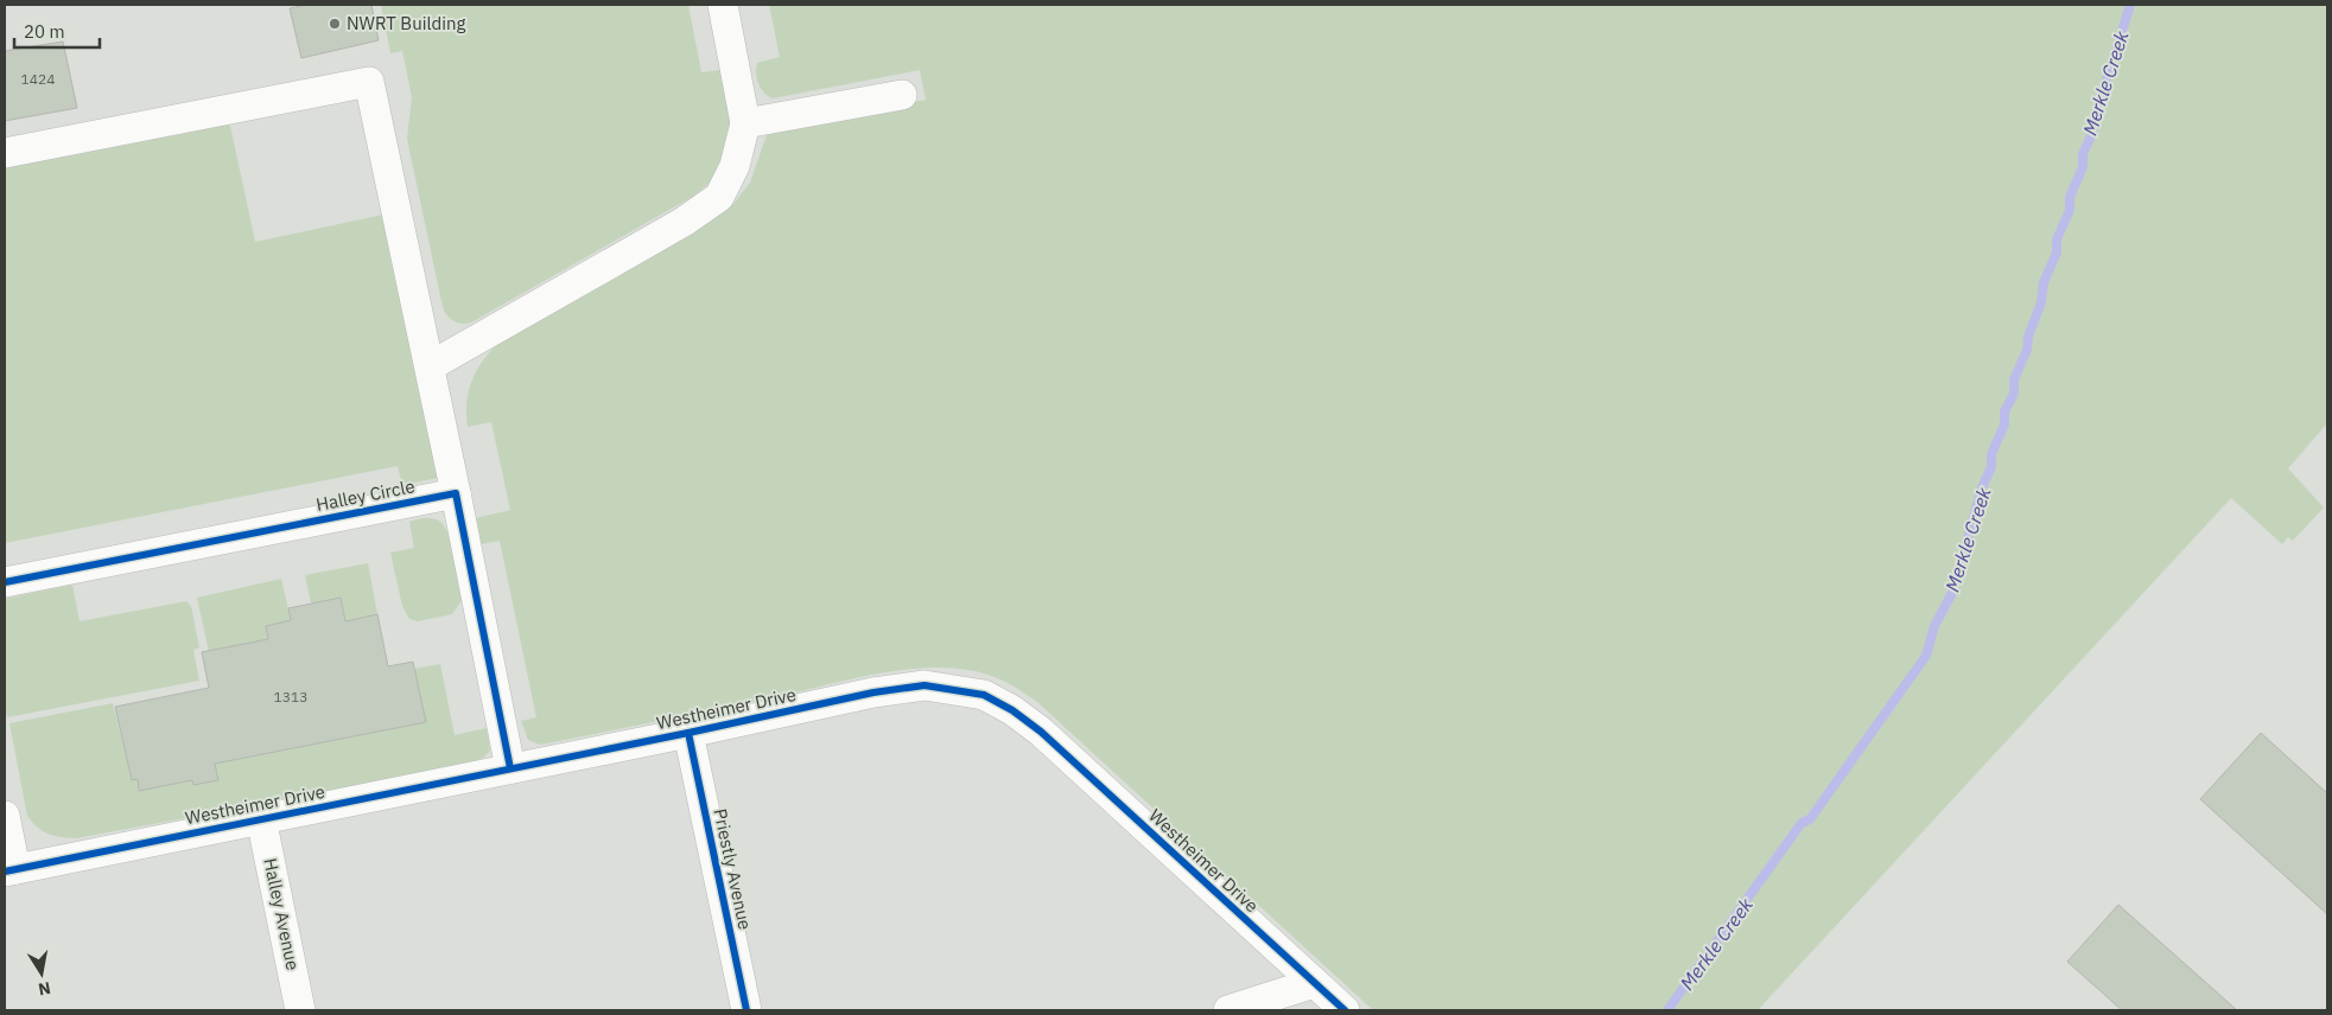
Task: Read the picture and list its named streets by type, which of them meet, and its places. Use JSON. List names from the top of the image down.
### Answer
{
  "streets": {
    "street": [
      "Halley Circle",
      "Westheimer Drive",
      "Priestly Avenue",
      "Halley Avenue"
    ]
  },
  "crossings": [
    ["Westheimer Drive", "Priestly Avenue"],
    ["Westheimer Drive", "Halley Avenue"]
  ],
  "water": ["Merkle Creek"],
  "places": ["NWRT Building"],
  "house_numbers": ["1424", "1313"],
  "scale_bar": "20 m",
  "north": "bottom"
}
